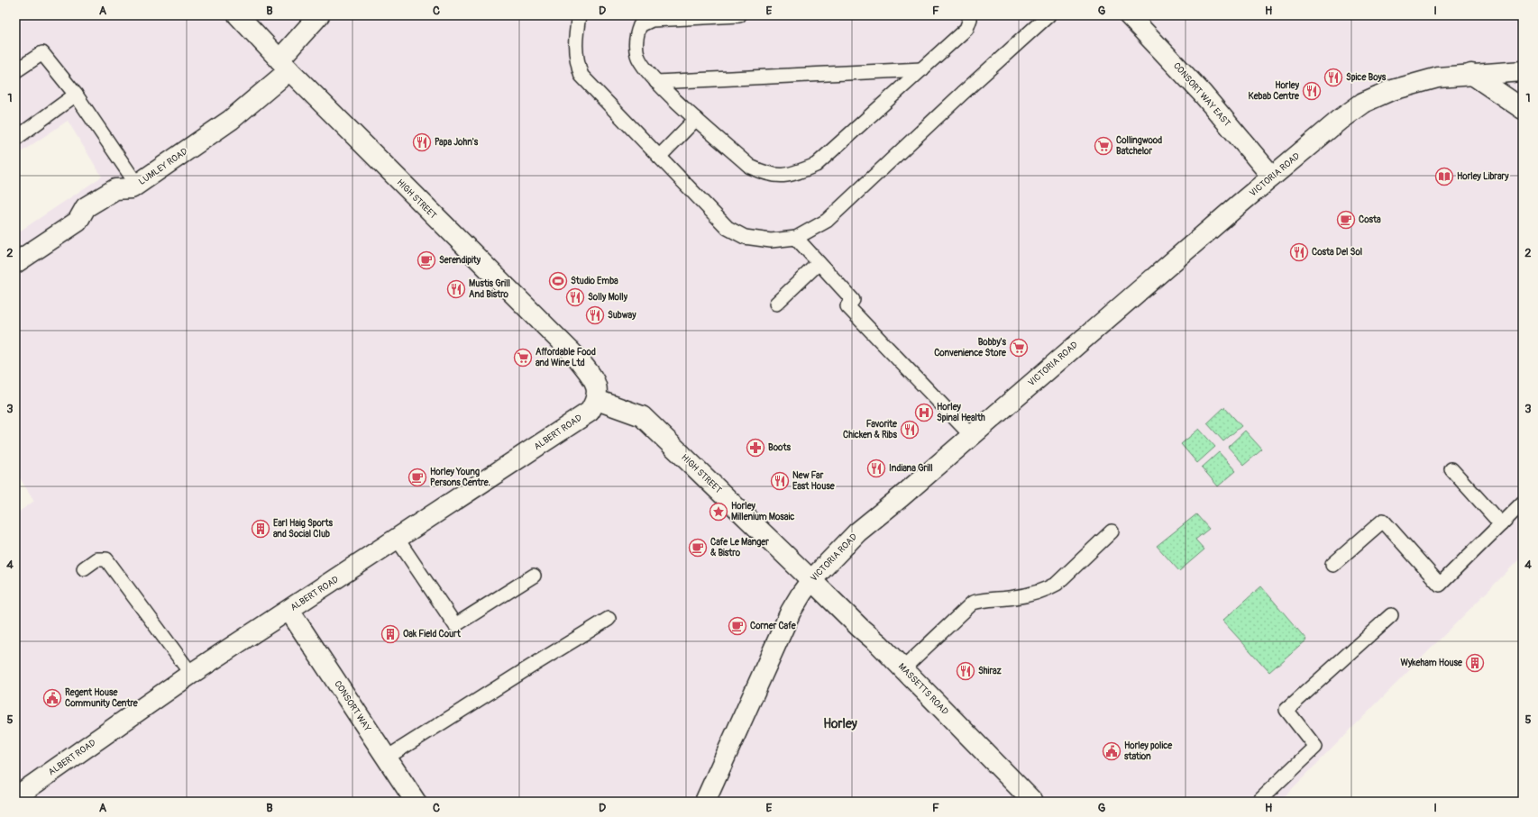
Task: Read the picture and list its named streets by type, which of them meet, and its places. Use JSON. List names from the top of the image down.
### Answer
{
  "streets": {
    "street": [
      "CONSORT WAY EAST",
      "LUMLEY ROAD",
      "VICTORIA ROAD",
      "HIGH STREET",
      "ALBERT ROAD",
      "MASSETTS ROAD",
      "CONSORT WAY"
    ]
  },
  "crossings": [
    ["CONSORT WAY EAST", "VICTORIA ROAD"],
    ["LUMLEY ROAD", "HIGH STREET"],
    ["VICTORIA ROAD", "HIGH STREET"],
    ["VICTORIA ROAD", "MASSETTS ROAD"],
    ["HIGH STREET", "ALBERT ROAD"],
    ["HIGH STREET", "MASSETTS ROAD"],
    ["ALBERT ROAD", "CONSORT WAY"]
  ],
  "districts": ["Horley"],
  "places": {
    "restaurant": [
      "Spice Boys",
      "Horley Kebab Centre",
      "Papa John's",
      "Costa Del Sol",
      "Mustis Grill And Bistro",
      "Solly Molly",
      "Subway",
      "Favorite Chicken & Ribs",
      "Indiana Grill",
      "New Far East House",
      "Shiraz"
    ],
    "supermarket": ["Collingwood Batchelor", "Bobby's Convenience Store", "Affordable Food and Wine Ltd"],
    "library": ["Horley Library"],
    "cafe": [
      "Costa",
      "Serendipity",
      "Horley Young Persons Centre.",
      "Cafe Le Manger & Bistro",
      "Corner Cafe"
    ],
    "sports": ["Studio Emba"],
    "hospital": ["Horley Spinal Health"],
    "pharmacy": ["Boots"],
    "place": ["Horley Millenium Mosaic"],
    "building": ["Earl Haig Sports and Social Club", "Oak Field Court", "Wykeham House"],
    "public building": ["Regent House Community Centre", "Horley police station"]
  },
  "grid": {
    "columns": [
      "A",
      "B",
      "C",
      "D",
      "E",
      "F",
      "G",
      "H",
      "I"
    ],
    "rows": [
      "1",
      "2",
      "3",
      "4",
      "5"
    ]
  }
}
